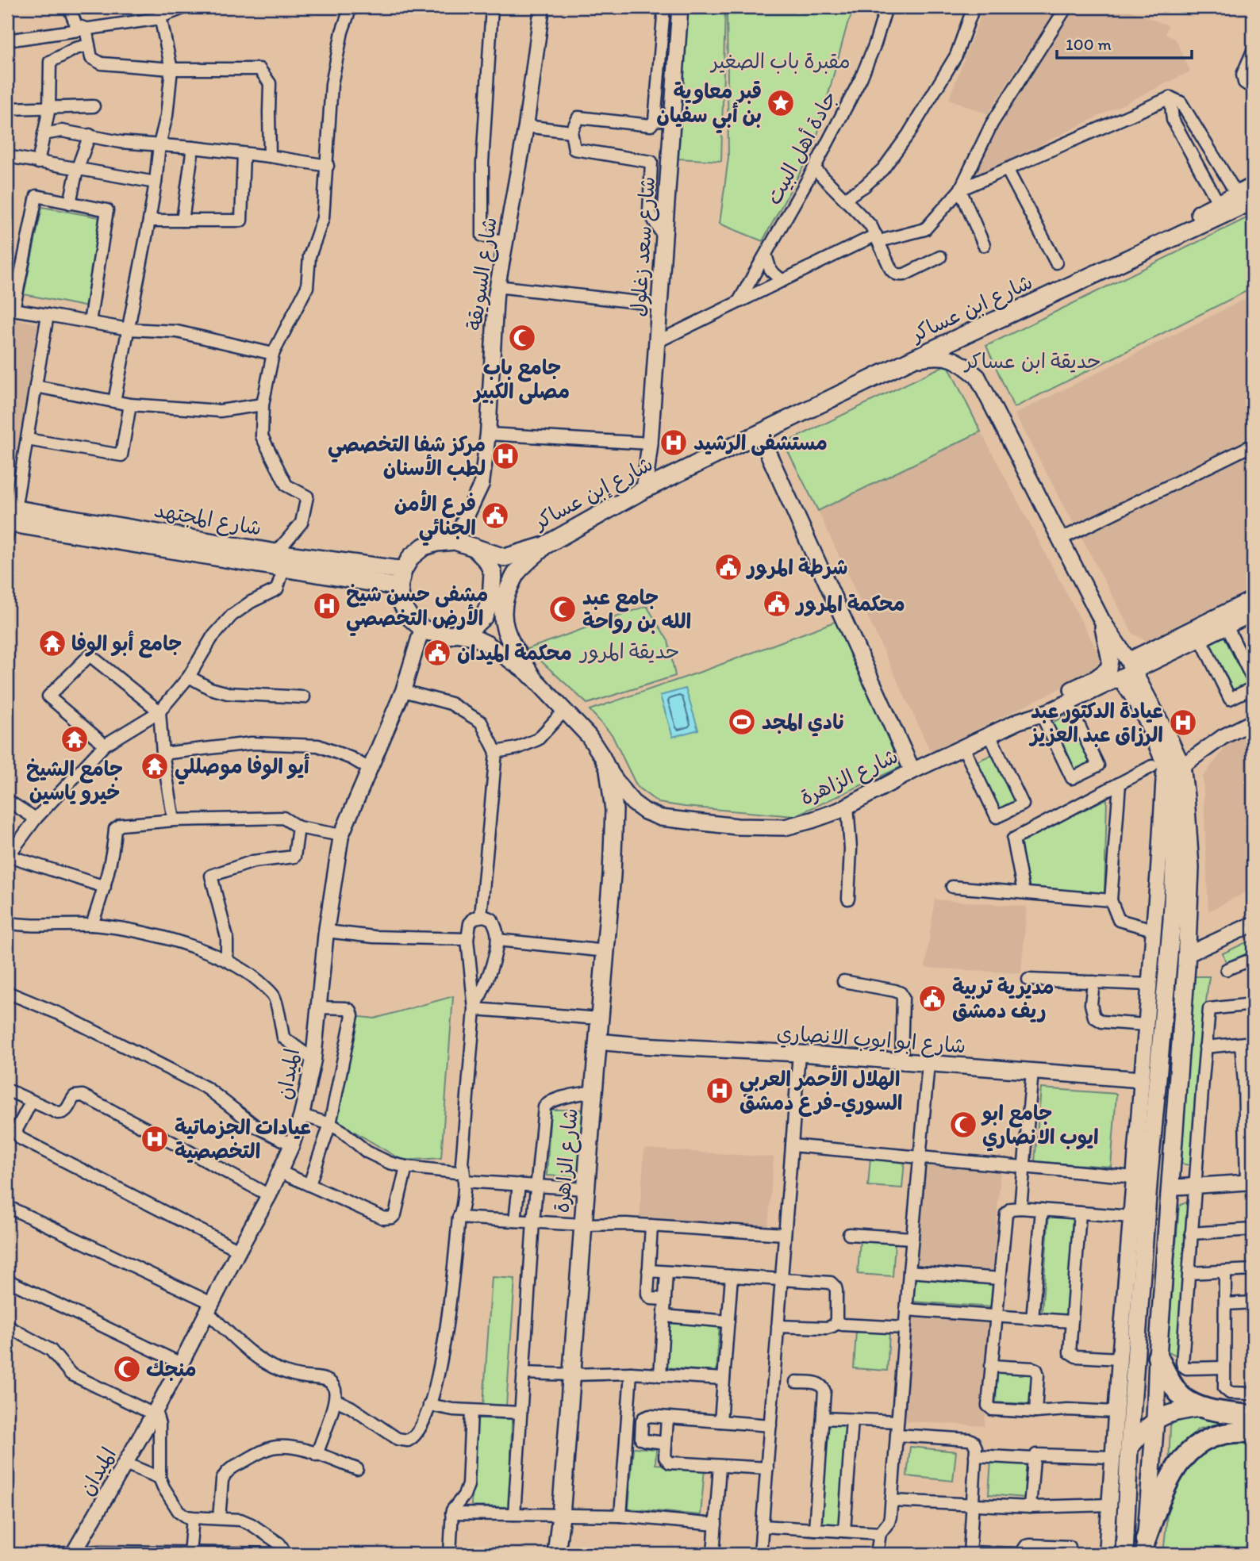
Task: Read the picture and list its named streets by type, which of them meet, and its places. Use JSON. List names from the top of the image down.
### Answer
{
  "streets": {
    "main road": [
      "شارع سعد زغلول",
      "شارع ابن عساكر",
      "شارع إبن عساكر",
      "شارع المجتهد",
      "شارع الزاهرة",
      "شارع ابو ايوب الانصاري"
    ],
    "street": ["جادة أهل البيت", "شارع السويقة", "الميدان"]
  },
  "crossings": [
    ["شارع سعد زغلول", "شارع إبن عساكر"],
    ["شارع السويقة", "شارع إبن عساكر"],
    ["شارع السويقة", "شارع المجتهد"],
    ["شارع السويقة", "شارع الزاهرة"],
    ["شارع السويقة", "الميدان"],
    ["شارع ابن عساكر", "شارع إبن عساكر"],
    ["شارع إبن عساكر", "شارع المجتهد"],
    ["شارع إبن عساكر", "شارع الزاهرة"],
    ["شارع إبن عساكر", "الميدان"],
    ["شارع المجتهد", "شارع الزاهرة"],
    ["شارع المجتهد", "الميدان"],
    ["شارع الزاهرة", "شارع ابو ايوب الانصاري"],
    ["شارع الزاهرة", "الميدان"]
  ],
  "parks": ["مقبرة باب الصغير", "حديقة ابن عساكر", "حديقة المرور"],
  "places": {
    "place": ["قبر معاوية بن أبي سفيان"],
    "mosque": [
      "جامع باب مصلى الكبير",
      "جامع عبد الله بن رواحة",
      "جامع ابو ايوب الانصاري",
      "منجك"
    ],
    "hospital": [
      "مستشفى الرشيد",
      "مركز شفا التخصصي لطب الأسنان",
      "مشفى حسن شيخ الأرض التخصصي",
      "عيادة الدكتور عبد الرزاق عبد العزيز",
      "الهلال الأحمر العربي السوري-فرع دمشق",
      "عيادات الجزماتية التخصصية"
    ],
    "public building": [
      "فرع الأمن الجنائي",
      "شرطة المرور",
      "محكمة المرور",
      "محكمة الميدان",
      "مديرية تربية ريف دمشق"
    ],
    "temple": ["جامع أبو الوفا", "جامع الشيخ خيرو ياسين", "أيو الوفا موصللي"],
    "sports": ["نادي المجد"]
  },
  "scale_bar": "100 m"
}
